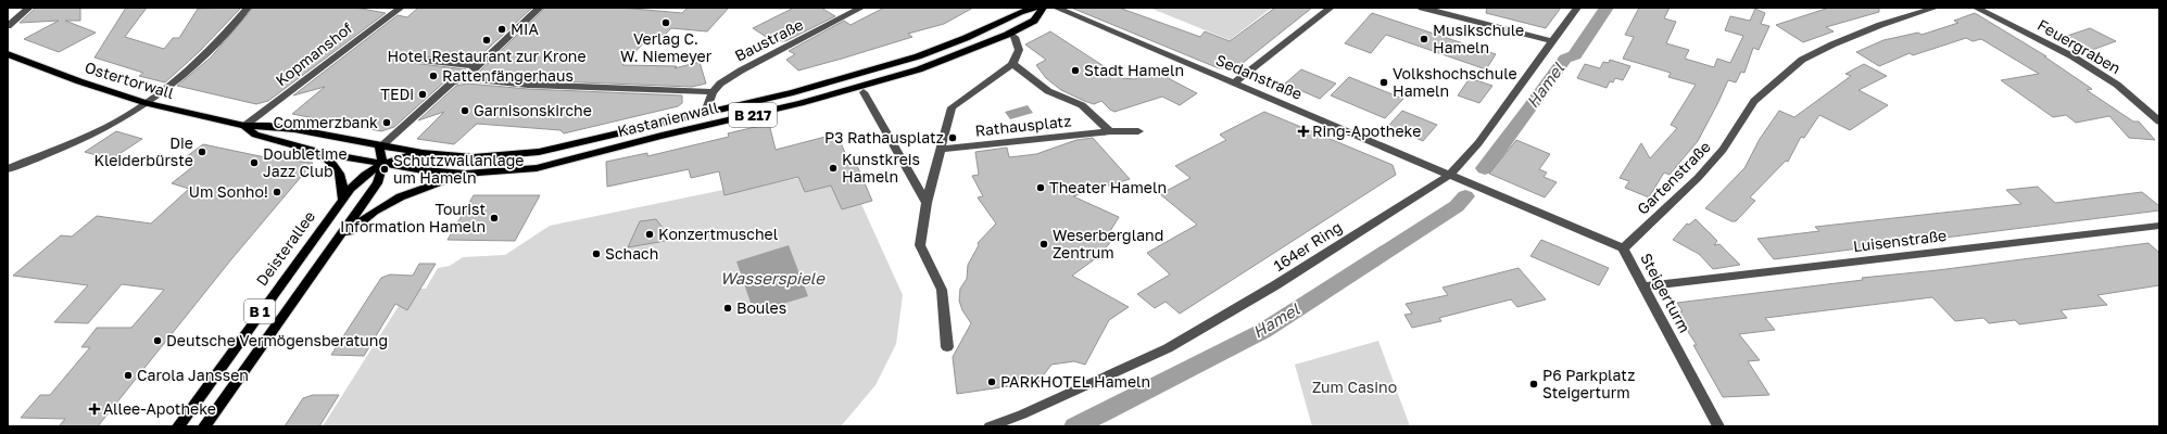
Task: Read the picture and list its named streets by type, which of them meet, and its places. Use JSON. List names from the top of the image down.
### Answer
{
  "streets": {
    "main road": [
      "Ostertorwall",
      "B 217",
      "Kastanienwall",
      "Deisterallee",
      "B 1"
    ],
    "street": [
      "Baustraße",
      "Feuergraben",
      "Kopmanshof",
      "Sedanstraße",
      "Rathausplatz",
      "Gartenstraße",
      "Luisenstraße",
      "164er Ring",
      "Steigerturm"
    ]
  },
  "crossings": [
    ["Baustraße", "Kastanienwall"],
    ["Kopmanshof", "Ostertorwall"],
    ["Sedanstraße", "164er Ring"],
    ["Sedanstraße", "Steigerturm"],
    ["Ostertorwall", "Kastanienwall"],
    ["Ostertorwall", "Deisterallee"],
    ["Ostertorwall", "B 1"],
    ["Kastanienwall", "Deisterallee"],
    ["Kastanienwall", "B 1"],
    ["Gartenstraße", "Steigerturm"],
    ["Luisenstraße", "Steigerturm"],
    ["164er Ring", "Steigerturm"],
    ["Deisterallee", "B 1"]
  ],
  "water": ["Hamel", "Wasserspiele"],
  "parks": ["Zum Casino"],
  "places": {
    "other": [
      "Verlag C. W. Niemeyer",
      "MIA",
      "Musikschule Hameln",
      "Hotel Restaurant zur Krone",
      "Stadt Hameln",
      "Rattenfängerhaus",
      "Volkshochschule Hameln",
      "TEDi",
      "Garnisonskirche",
      "Commerzbank",
      "P3 Rathausplatz",
      "Die Kleiderbürste",
      "Doubletime Jazz Club",
      "Kunstkreis Hameln",
      "Schutzwallanlage um Hameln",
      "Theater Hameln",
      "Um Sonho!",
      "Tourist Information Hameln",
      "Konzertmuschel",
      "Weserbergland Zentrum",
      "Schach",
      "Boules",
      "Deutsche Vermögensberatung",
      "Carola Janssen",
      "PARKHOTEL Hameln",
      "P6 Parkplatz Steigerturm"
    ],
    "health": ["Ring-Apotheke", "Allee-Apotheke"]
  }
}
